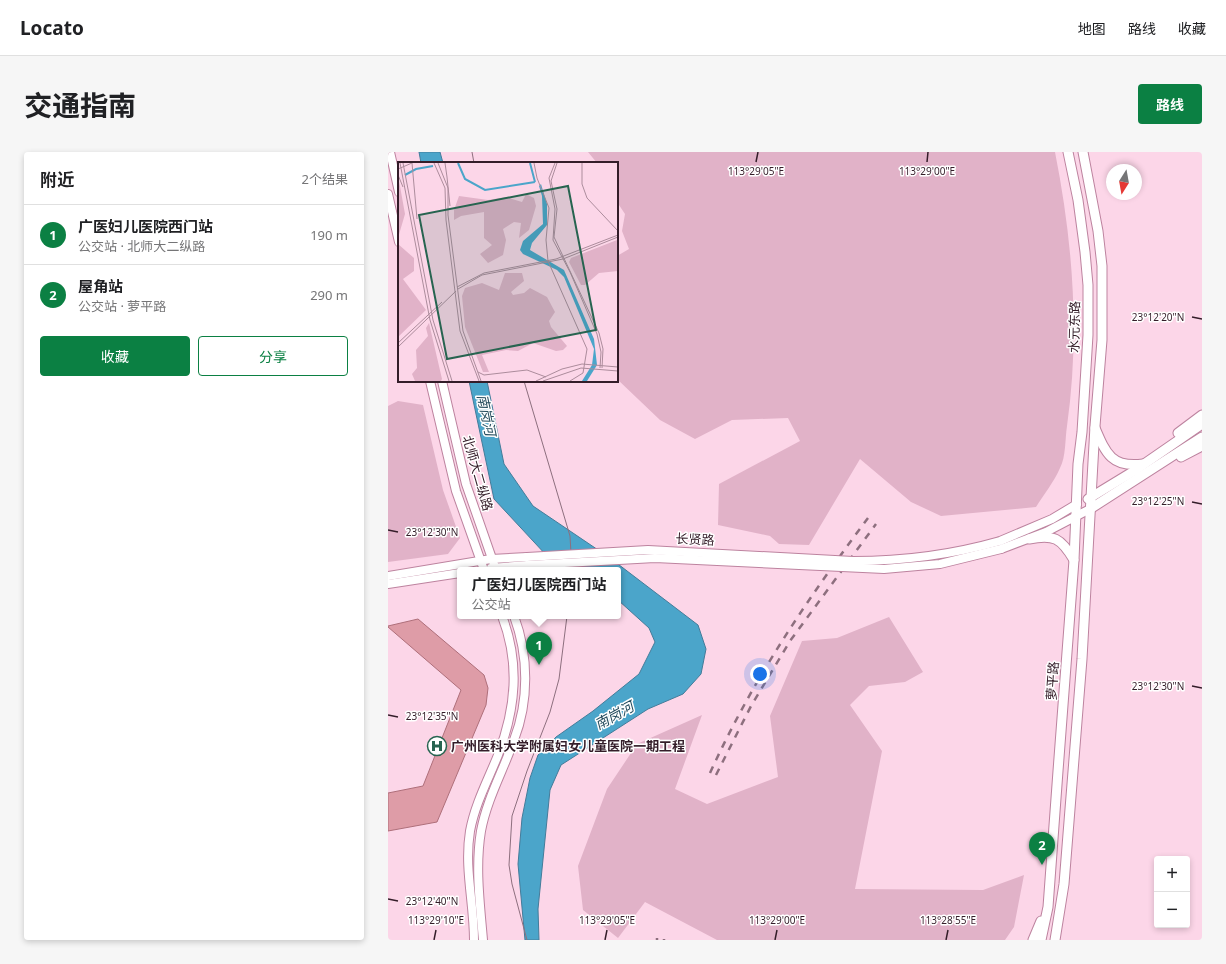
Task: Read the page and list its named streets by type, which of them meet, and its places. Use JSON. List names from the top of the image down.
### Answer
{
  "streets": {
    "main road": ["水元东路", "萝平路"],
    "street": ["北师大二纵路", "长贤路"]
  },
  "crossings": [
    ["水元东路", "萝平路"],
    ["北师大二纵路", "长贤路"]
  ],
  "water": ["南岗河"],
  "places": {
    "hospital": ["广州医科大学附属妇女儿童医院一期工程"]
  },
  "north": "bottom",
  "page": {
    "header": "Locato",
    "nav": ["地图", "路线", "收藏"],
    "title": "交通指南",
    "buttons": [
      "路线",
      ["收藏", "分享"]
    ],
    "heading": ["附近", "2个结果"],
    "list": [
      {
        "mark": "1",
        "name": "广医妇儿医院西门站",
        "note": "公交站 · 北师大二纵路",
        "value": "190 m"
      },
      {
        "mark": "2",
        "name": "屋角站",
        "note": "公交站 · 萝平路",
        "value": "290 m"
      }
    ],
    "popup": ["广医妇儿医院西门站", "公交站"],
    "pins": ["1", "2"],
    "map_buttons": ["+", "−"]
  },
  "coordinates": [
    "113°29'05\"E",
    "113°29'00\"E",
    "23°12'20\"N",
    "23°12'25\"N",
    "23°12'30\"N",
    "23°12'35\"N",
    "23°12'40\"N",
    "113°29'10\"E",
    "113°28'55\"E"
  ]
}
